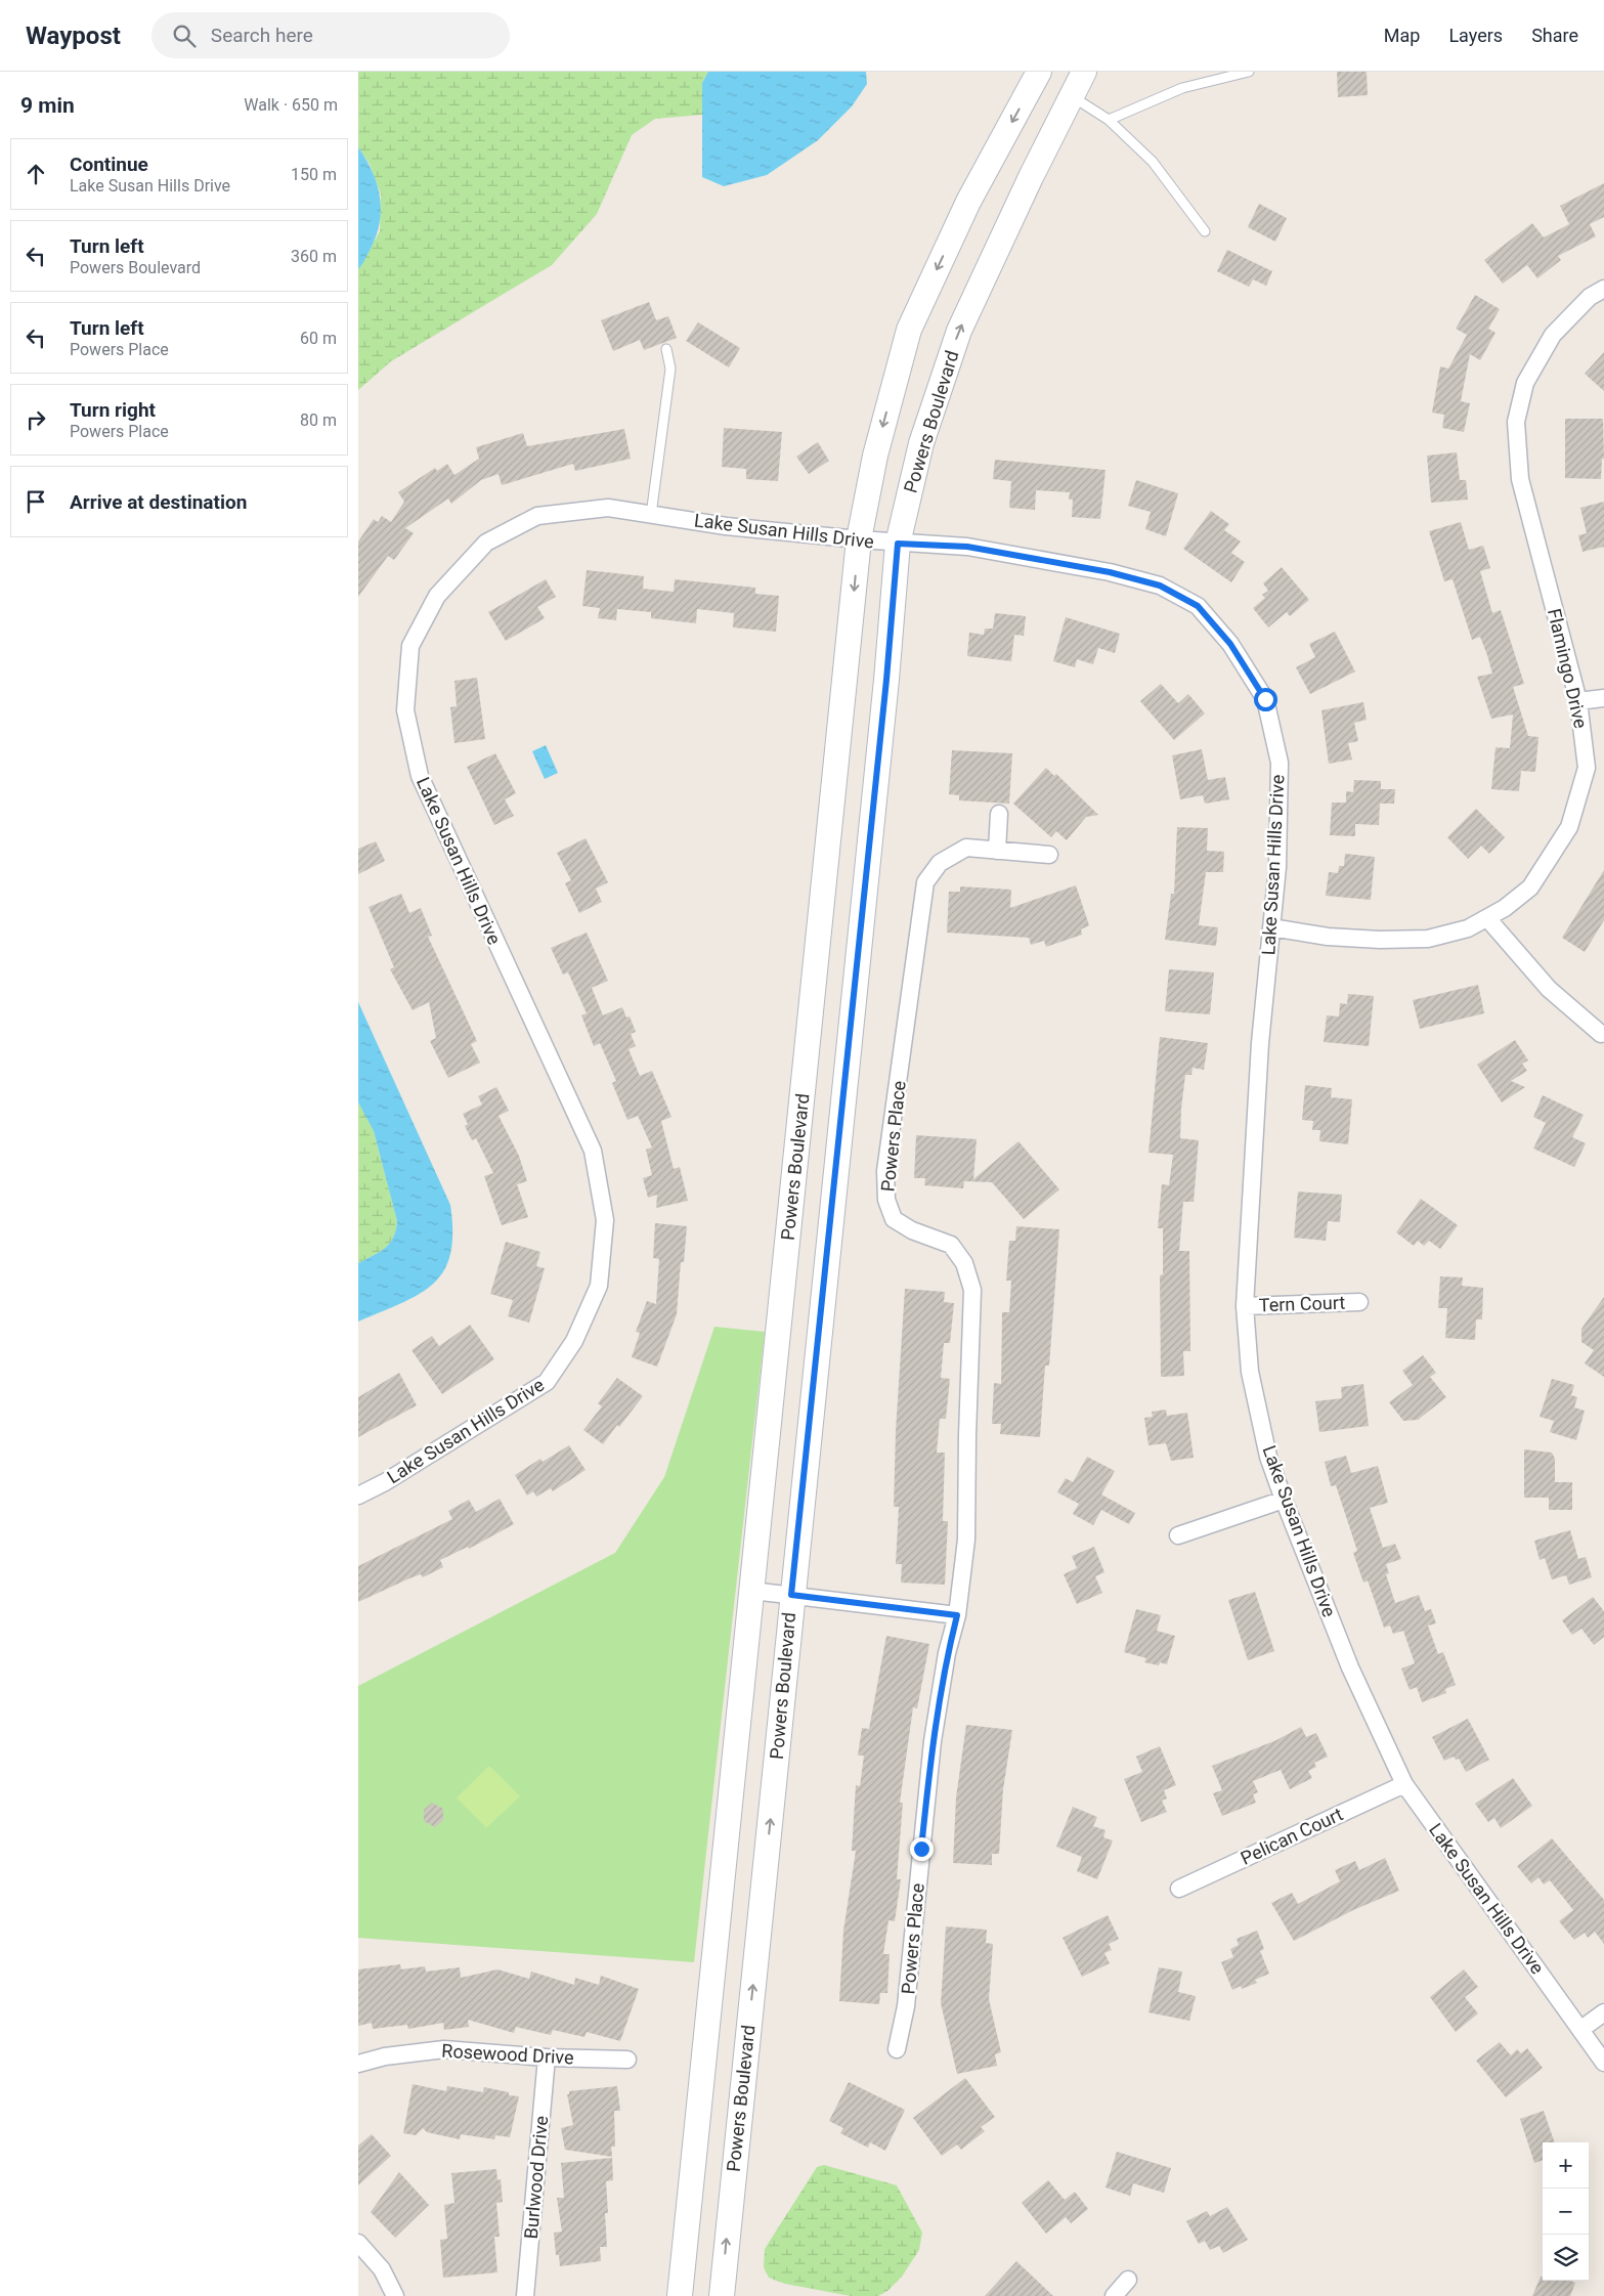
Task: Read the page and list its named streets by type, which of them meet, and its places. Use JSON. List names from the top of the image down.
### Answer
{
  "streets": {
    "main road": ["Powers Boulevard"],
    "street": [
      "Lake Susan Hills Drive",
      "Flamingo Drive",
      "Powers Place",
      "Tern Court",
      "Pelican Court",
      "Rosewood Drive",
      "Burlwood Drive"
    ]
  },
  "crossings": [
    ["Powers Boulevard", "Lake Susan Hills Drive"],
    ["Lake Susan Hills Drive", "Flamingo Drive"],
    ["Lake Susan Hills Drive", "Tern Court"],
    ["Lake Susan Hills Drive", "Pelican Court"],
    ["Rosewood Drive", "Burlwood Drive"]
  ],
  "page": {
    "header": "Waypost",
    "search": "Search here",
    "nav": ["Map", "Layers", "Share"],
    "heading": ["9 min", "Walk · 650 m"],
    "list": [
      ["Continue", "Lake Susan Hills Drive", "150 m"],
      ["Turn left", "Powers Boulevard", "360 m"],
      ["Turn left", "Powers Place", "60 m"],
      ["Turn right", "Powers Place", "80 m"],
      "Arrive at destination"
    ],
    "map_buttons": ["+", "−"]
  }
}
